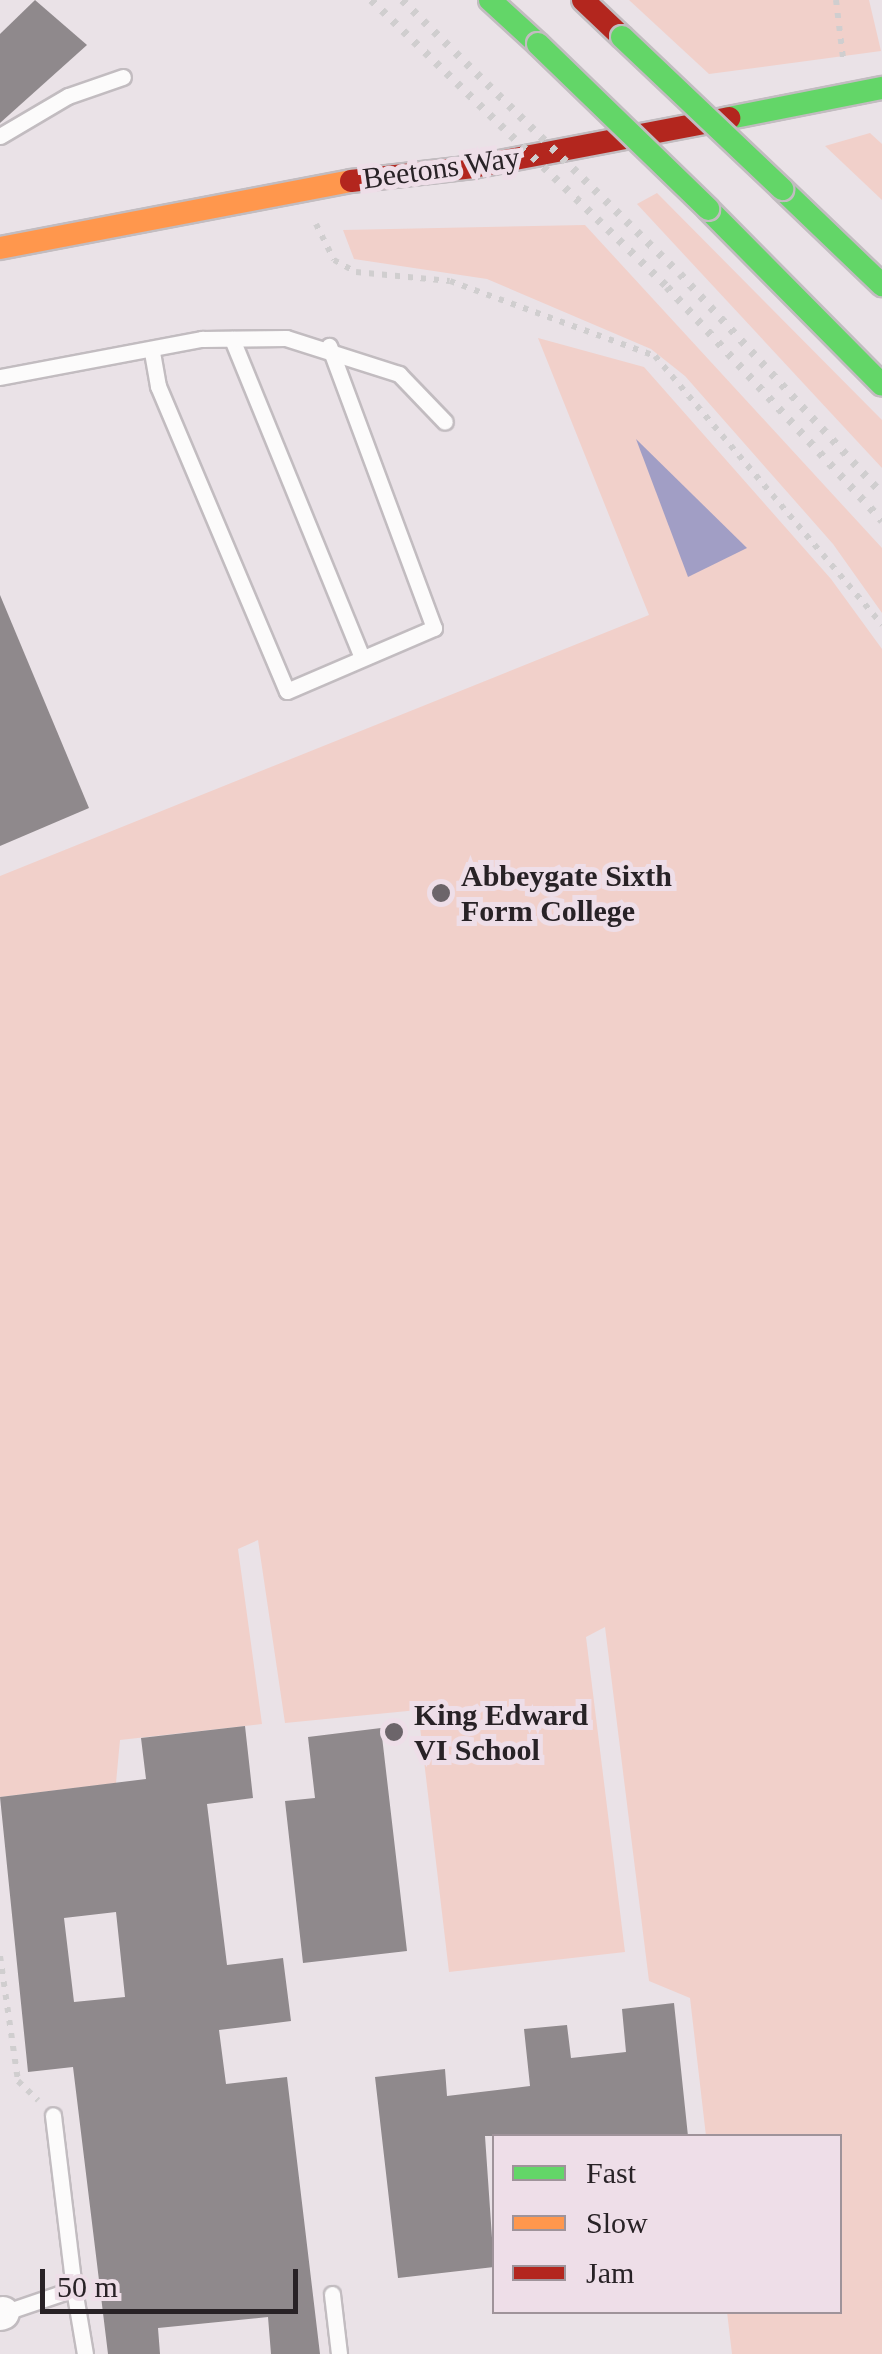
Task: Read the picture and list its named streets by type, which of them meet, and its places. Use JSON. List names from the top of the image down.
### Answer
{
  "streets": {
    "main road": ["Beetons Way"]
  },
  "places": ["Abbeygate Sixth Form College", "King Edward VI School"],
  "legend": ["Fast", "Slow", "Jam"],
  "scale_bar": "50 m"
}
